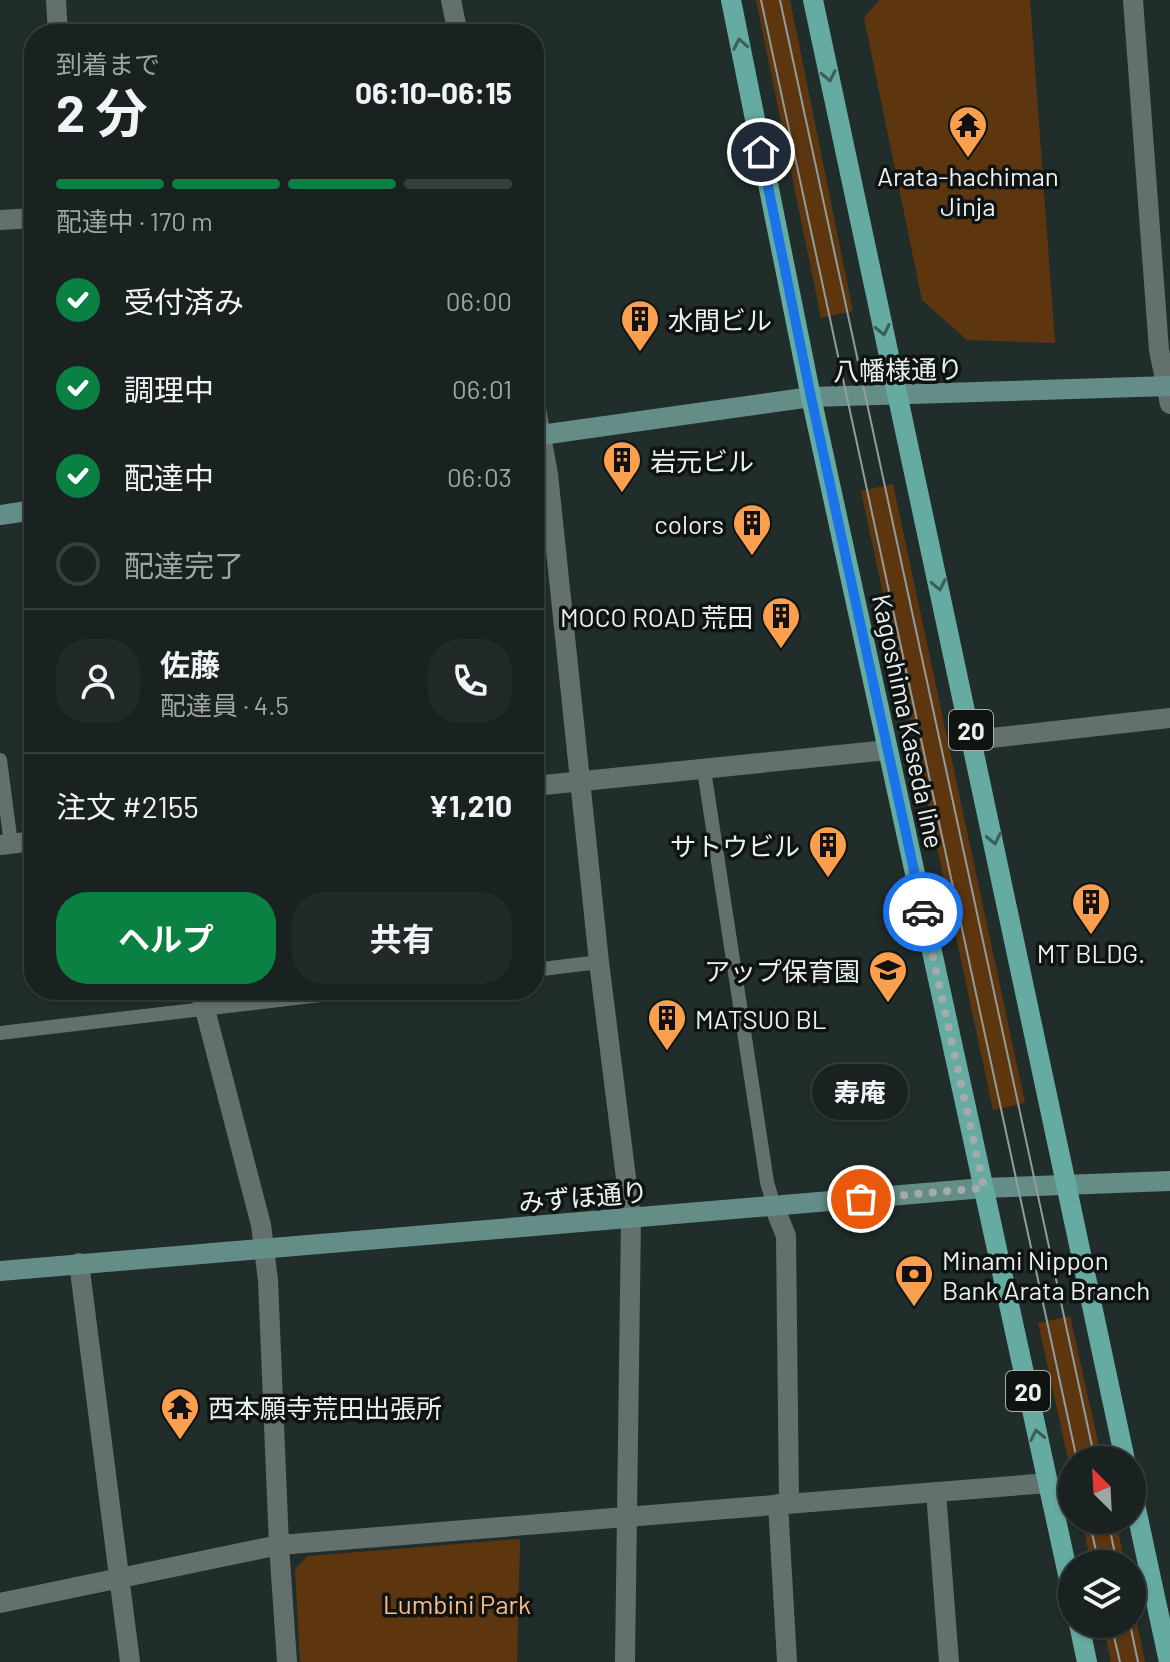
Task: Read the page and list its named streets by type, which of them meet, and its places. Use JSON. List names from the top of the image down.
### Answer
{
  "streets": {
    "main road": ["Kagoshima Kaseda line", "20"],
    "street": ["八幡様通り", "みずほ通り"]
  },
  "crossings": [
    ["八幡様通り", "Kagoshima Kaseda line"],
    ["八幡様通り", "20"],
    ["Kagoshima Kaseda line", "みずほ通り"],
    ["20", "みずほ通り"]
  ],
  "parks": ["Lumbini Park"],
  "places": {
    "temple": ["Arata-hachiman Jinja", "西本願寺荒田出張所"],
    "building": [
      "水間ビル",
      "岩元ビル",
      "colors",
      "MOCO ROAD 荒田",
      "サトウビル",
      "MT BLDG.",
      "MATSUO BL"
    ],
    "school or university": ["アップ保育園"],
    "other": ["寿庵"],
    "bank": ["Minami Nippon Bank Arata Branch"]
  },
  "north": "top left",
  "page": {
    "heading": ["2 分", "到着まで", "06:10–06:15"],
    "panel": [
      "佐藤",
      "配達員 · 4.5",
      "注文 #2155",
      "¥1,210"
    ],
    "bar": "配達中 · 170 m",
    "list": [
      ["受付済み", "06:00"],
      ["調理中", "06:01"],
      ["配達中", "06:03"],
      "配達完了"
    ],
    "buttons": ["ヘルプ", "共有"],
    "bubble": "寿庵"
  }
}
